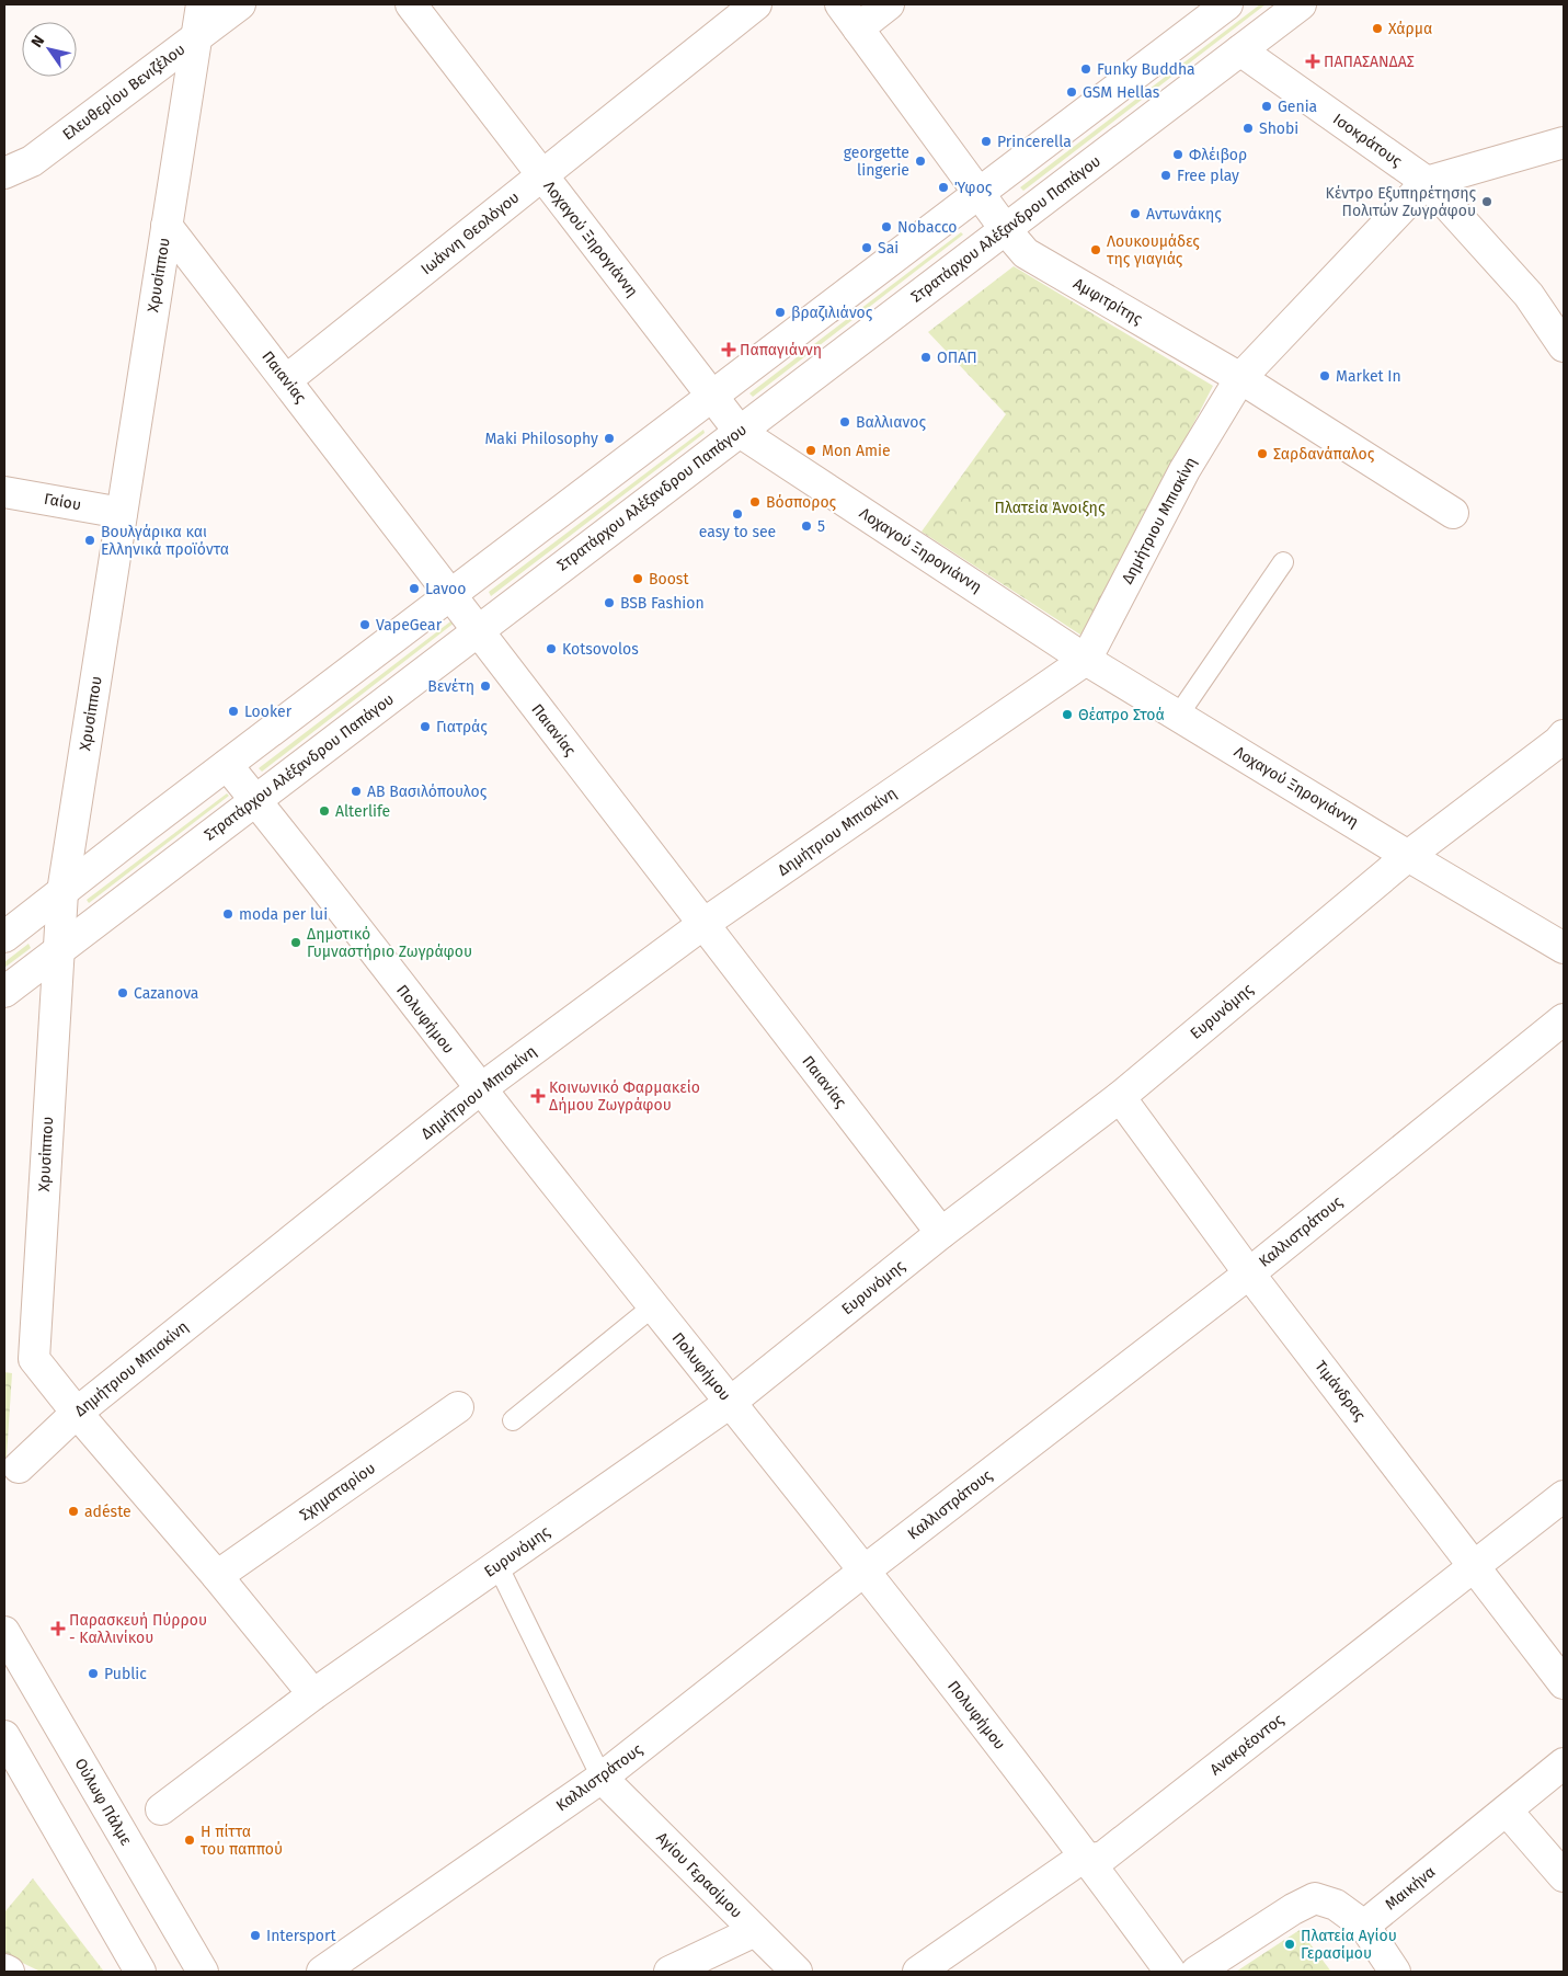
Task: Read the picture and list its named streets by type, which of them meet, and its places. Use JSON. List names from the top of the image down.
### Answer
{
  "streets": {
    "street": [
      "Ελευθερίου Βενιζέλου",
      "Ισοκράτους",
      "Στρατάρχου Αλέξανδρου Παπάγου",
      "Ιωάννη Θεολόγου",
      "Λοχαγού Ξηρογιάννη",
      "Χρυσίππου",
      "Αμφιτρίτης",
      "Παιανίας",
      "Γαίου",
      "Δημήτριου Μπισκίνη",
      "Ευρυνόμης",
      "Πολυφήμου",
      "Καλλιστράτους",
      "Τιμάνδρας",
      "Σχηματαρίου",
      "Ανακρέοντος",
      "Ούλωφ Πάλμε",
      "Αγίου Γερασίμου",
      "Μαικήνα"
    ]
  },
  "crossings": [
    ["Ελευθερίου Βενιζέλου", "Χρυσίππου"],
    ["Ισοκράτους", "Στρατάρχου Αλέξανδρου Παπάγου"],
    ["Ισοκράτους", "Δημήτριου Μπισκίνη"],
    ["Στρατάρχου Αλέξανδρου Παπάγου", "Λοχαγού Ξηρογιάννη"],
    ["Στρατάρχου Αλέξανδρου Παπάγου", "Χρυσίππου"],
    ["Στρατάρχου Αλέξανδρου Παπάγου", "Αμφιτρίτης"],
    ["Στρατάρχου Αλέξανδρου Παπάγου", "Παιανίας"],
    ["Στρατάρχου Αλέξανδρου Παπάγου", "Πολυφήμου"],
    ["Ιωάννη Θεολόγου", "Λοχαγού Ξηρογιάννη"],
    ["Ιωάννη Θεολόγου", "Παιανίας"],
    ["Λοχαγού Ξηρογιάννη", "Δημήτριου Μπισκίνη"],
    ["Λοχαγού Ξηρογιάννη", "Ευρυνόμης"],
    ["Χρυσίππου", "Παιανίας"],
    ["Χρυσίππου", "Γαίου"],
    ["Χρυσίππου", "Δημήτριου Μπισκίνη"],
    ["Αμφιτρίτης", "Δημήτριου Μπισκίνη"],
    ["Παιανίας", "Δημήτριου Μπισκίνη"],
    ["Παιανίας", "Ευρυνόμης"],
    ["Δημήτριου Μπισκίνη", "Πολυφήμου"],
    ["Ευρυνόμης", "Πολυφήμου"],
    ["Ευρυνόμης", "Τιμάνδρας"],
    ["Πολυφήμου", "Καλλιστράτους"],
    ["Πολυφήμου", "Ανακρέοντος"],
    ["Καλλιστράτους", "Τιμάνδρας"],
    ["Καλλιστράτους", "Αγίου Γερασίμου"],
    ["Τιμάνδρας", "Ανακρέοντος"]
  ],
  "parks": ["Πλατεία Άνοιξης"],
  "places": {
    "other": [
      "Χάρμα",
      "Funky Buddha",
      "GSM Hellas",
      "Genia",
      "Shobi",
      "Princerella",
      "Φλέιβορ",
      "georgette lingerie",
      "Free play",
      "Ύφος",
      "Κέντρο Εξυπηρέτησης Πολιτών Ζωγράφου",
      "Αντωνάκης",
      "Nobacco",
      "Sai",
      "Λουκουμάδες της γιαγιάς",
      "βραζιλιάνος",
      "ΟΠΑΠ",
      "Market In",
      "Βαλλιανος",
      "Maki Philosophy",
      "Mon Amie",
      "Σαρδανάπαλος",
      "Βόσπορος",
      "easy to see",
      "5",
      "Βουλγάρικα και Ελληνικά προϊόντα",
      "Boost",
      "Lavoo",
      "BSB Fashion",
      "VapeGear",
      "Kotsovolos",
      "Βενέτη",
      "Looker",
      "Θέατρο Στοά",
      "Γιατράς",
      "ΑΒ Βασιλόπουλος",
      "Alterlife",
      "moda per lui",
      "Δημοτικό Γυμναστήριο Ζωγράφου",
      "Cazanova",
      "adéste",
      "Public",
      "Η πίττα του παππού",
      "Intersport",
      "Πλατεία Αγίου Γερασίμου"
    ],
    "health": [
      "ΠΑΠΑΣΑΝΔΑΣ",
      "Παπαγιάννη",
      "Κοινωνικό Φαρμακείο Δήμου Ζωγράφου",
      "Παρασκευή Πύρρου - Καλλινίκου"
    ]
  },
  "north": "top left"
}
